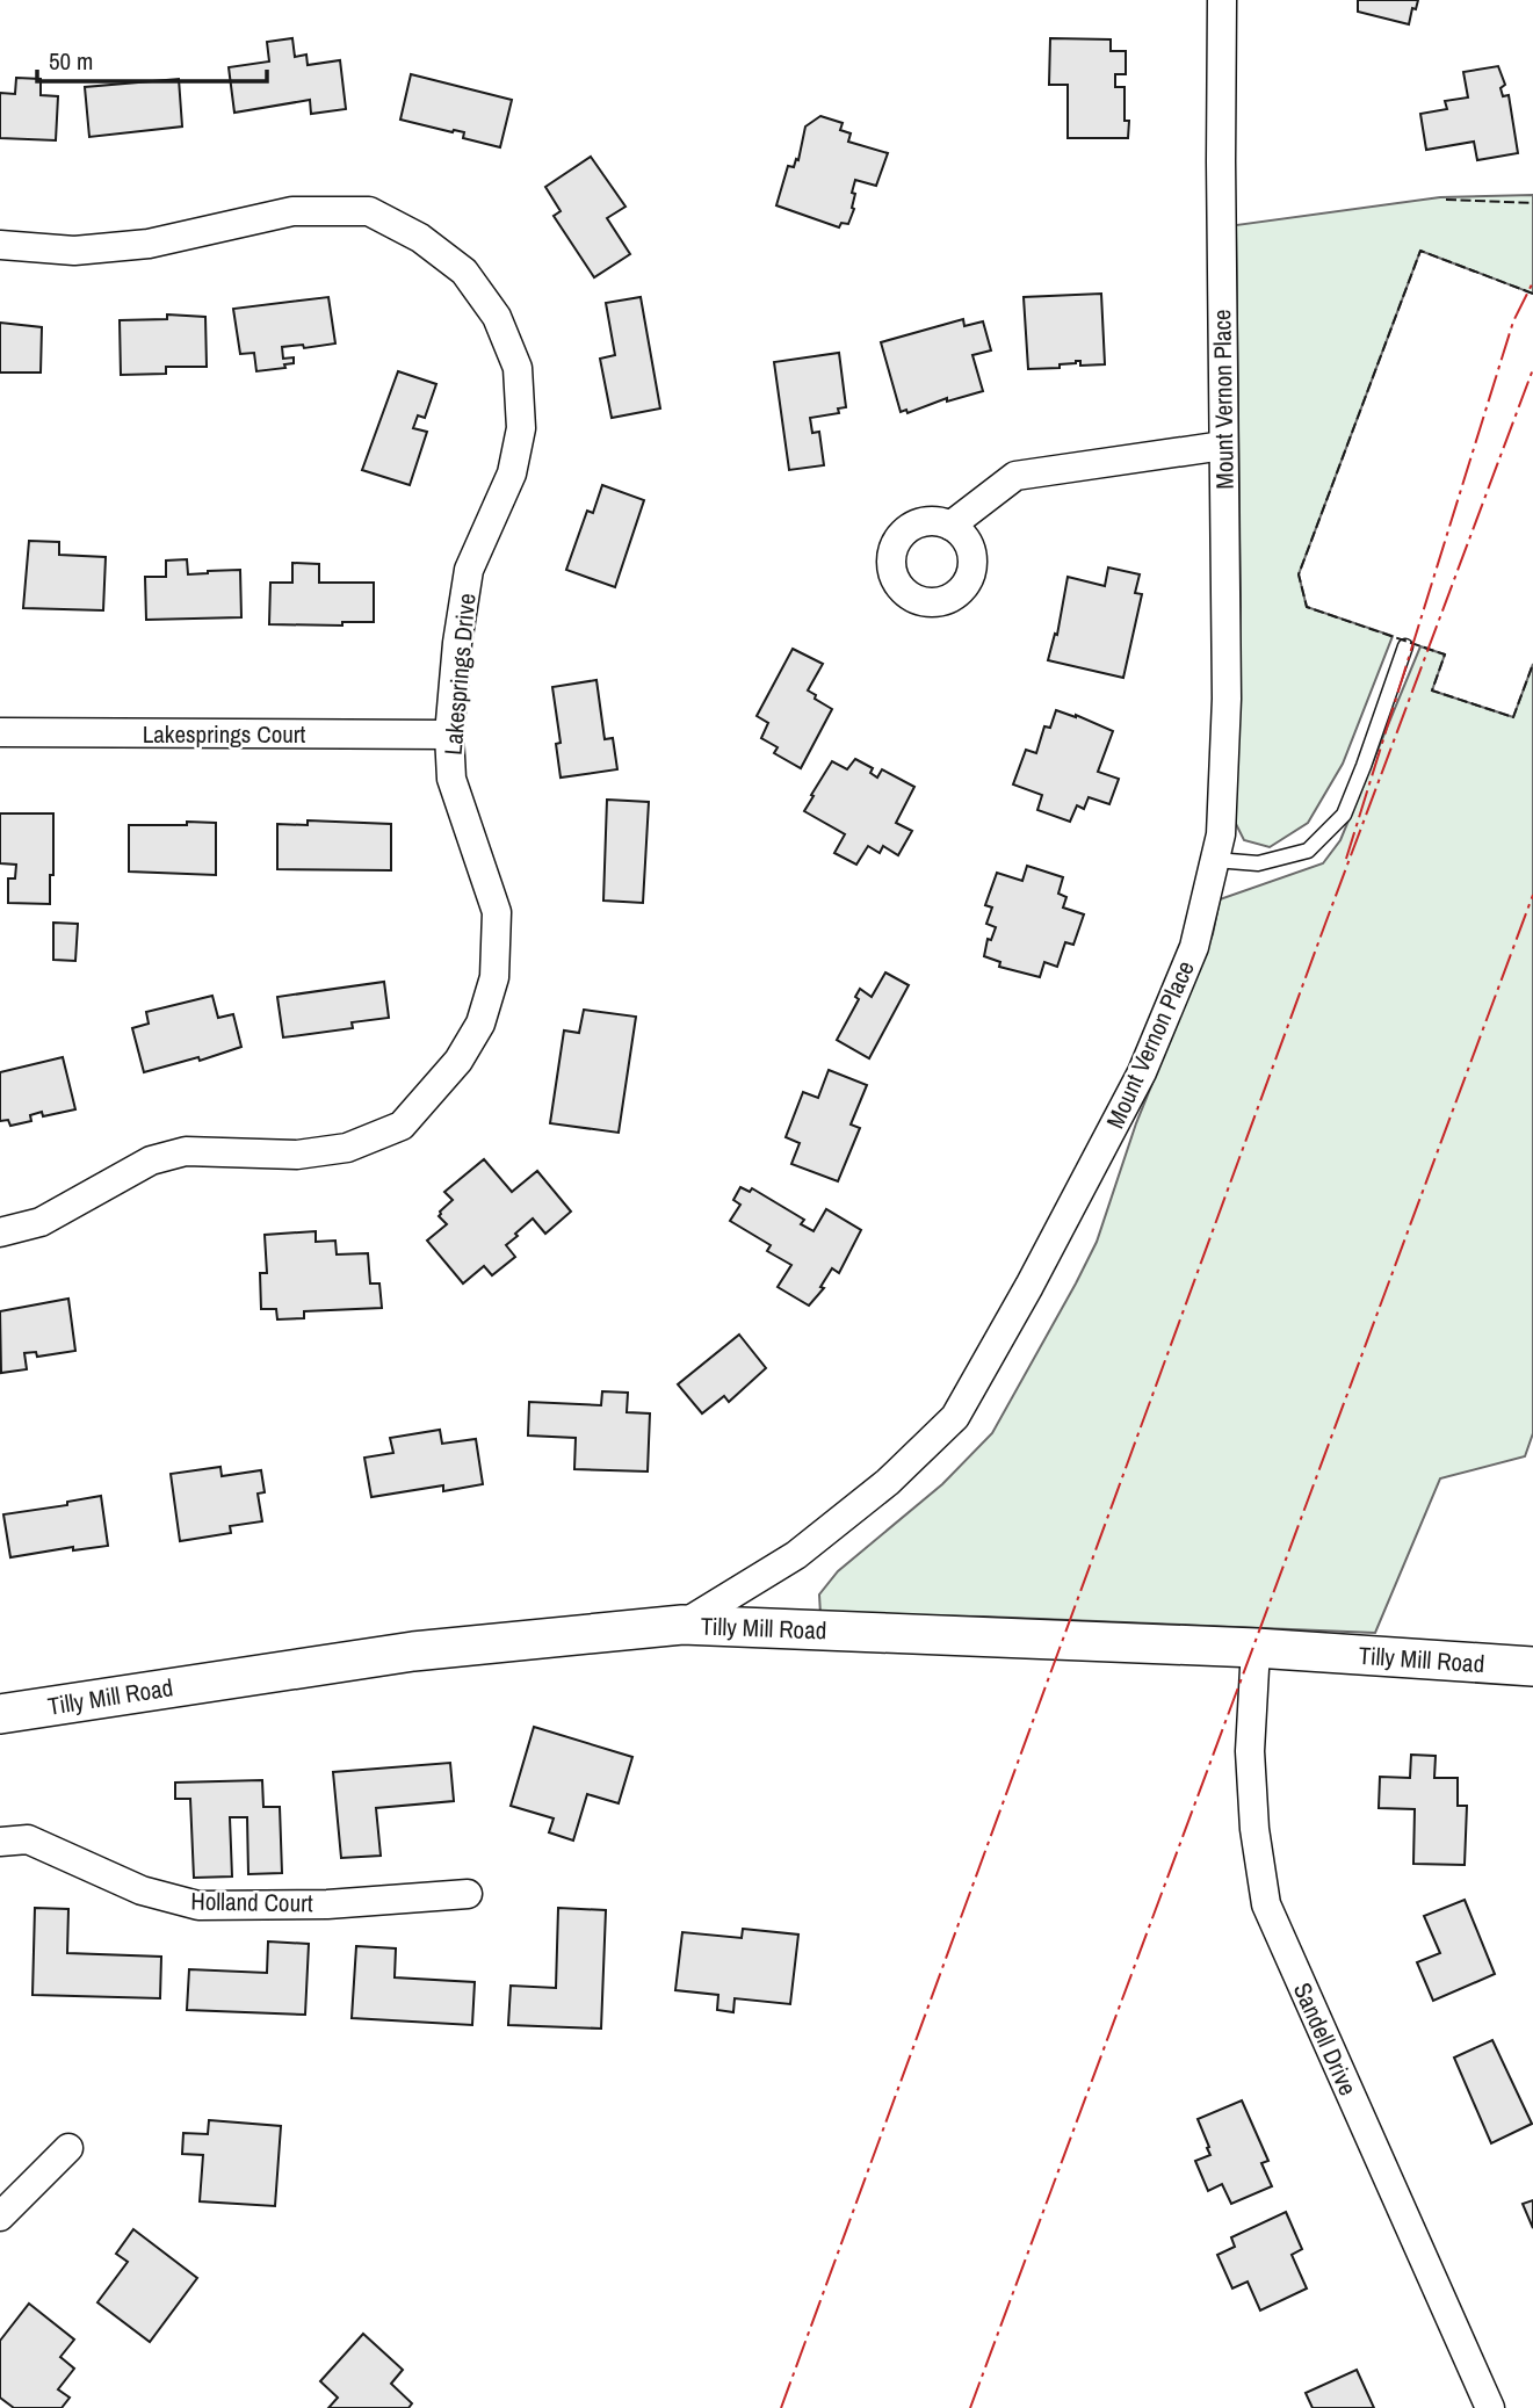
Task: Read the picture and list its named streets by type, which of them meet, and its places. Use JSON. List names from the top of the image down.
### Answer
{
  "streets": {
    "street": [
      "Mount Vernon Place",
      "Lakesprings Drive",
      "Lakesprings Court",
      "Tilly Mill Road",
      "Holland Court",
      "Sandell Drive"
    ]
  },
  "crossings": [
    ["Mount Vernon Place", "Tilly Mill Road"],
    ["Lakesprings Drive", "Lakesprings Court"],
    ["Tilly Mill Road", "Sandell Drive"]
  ],
  "scale_bar": "50 m"
}
